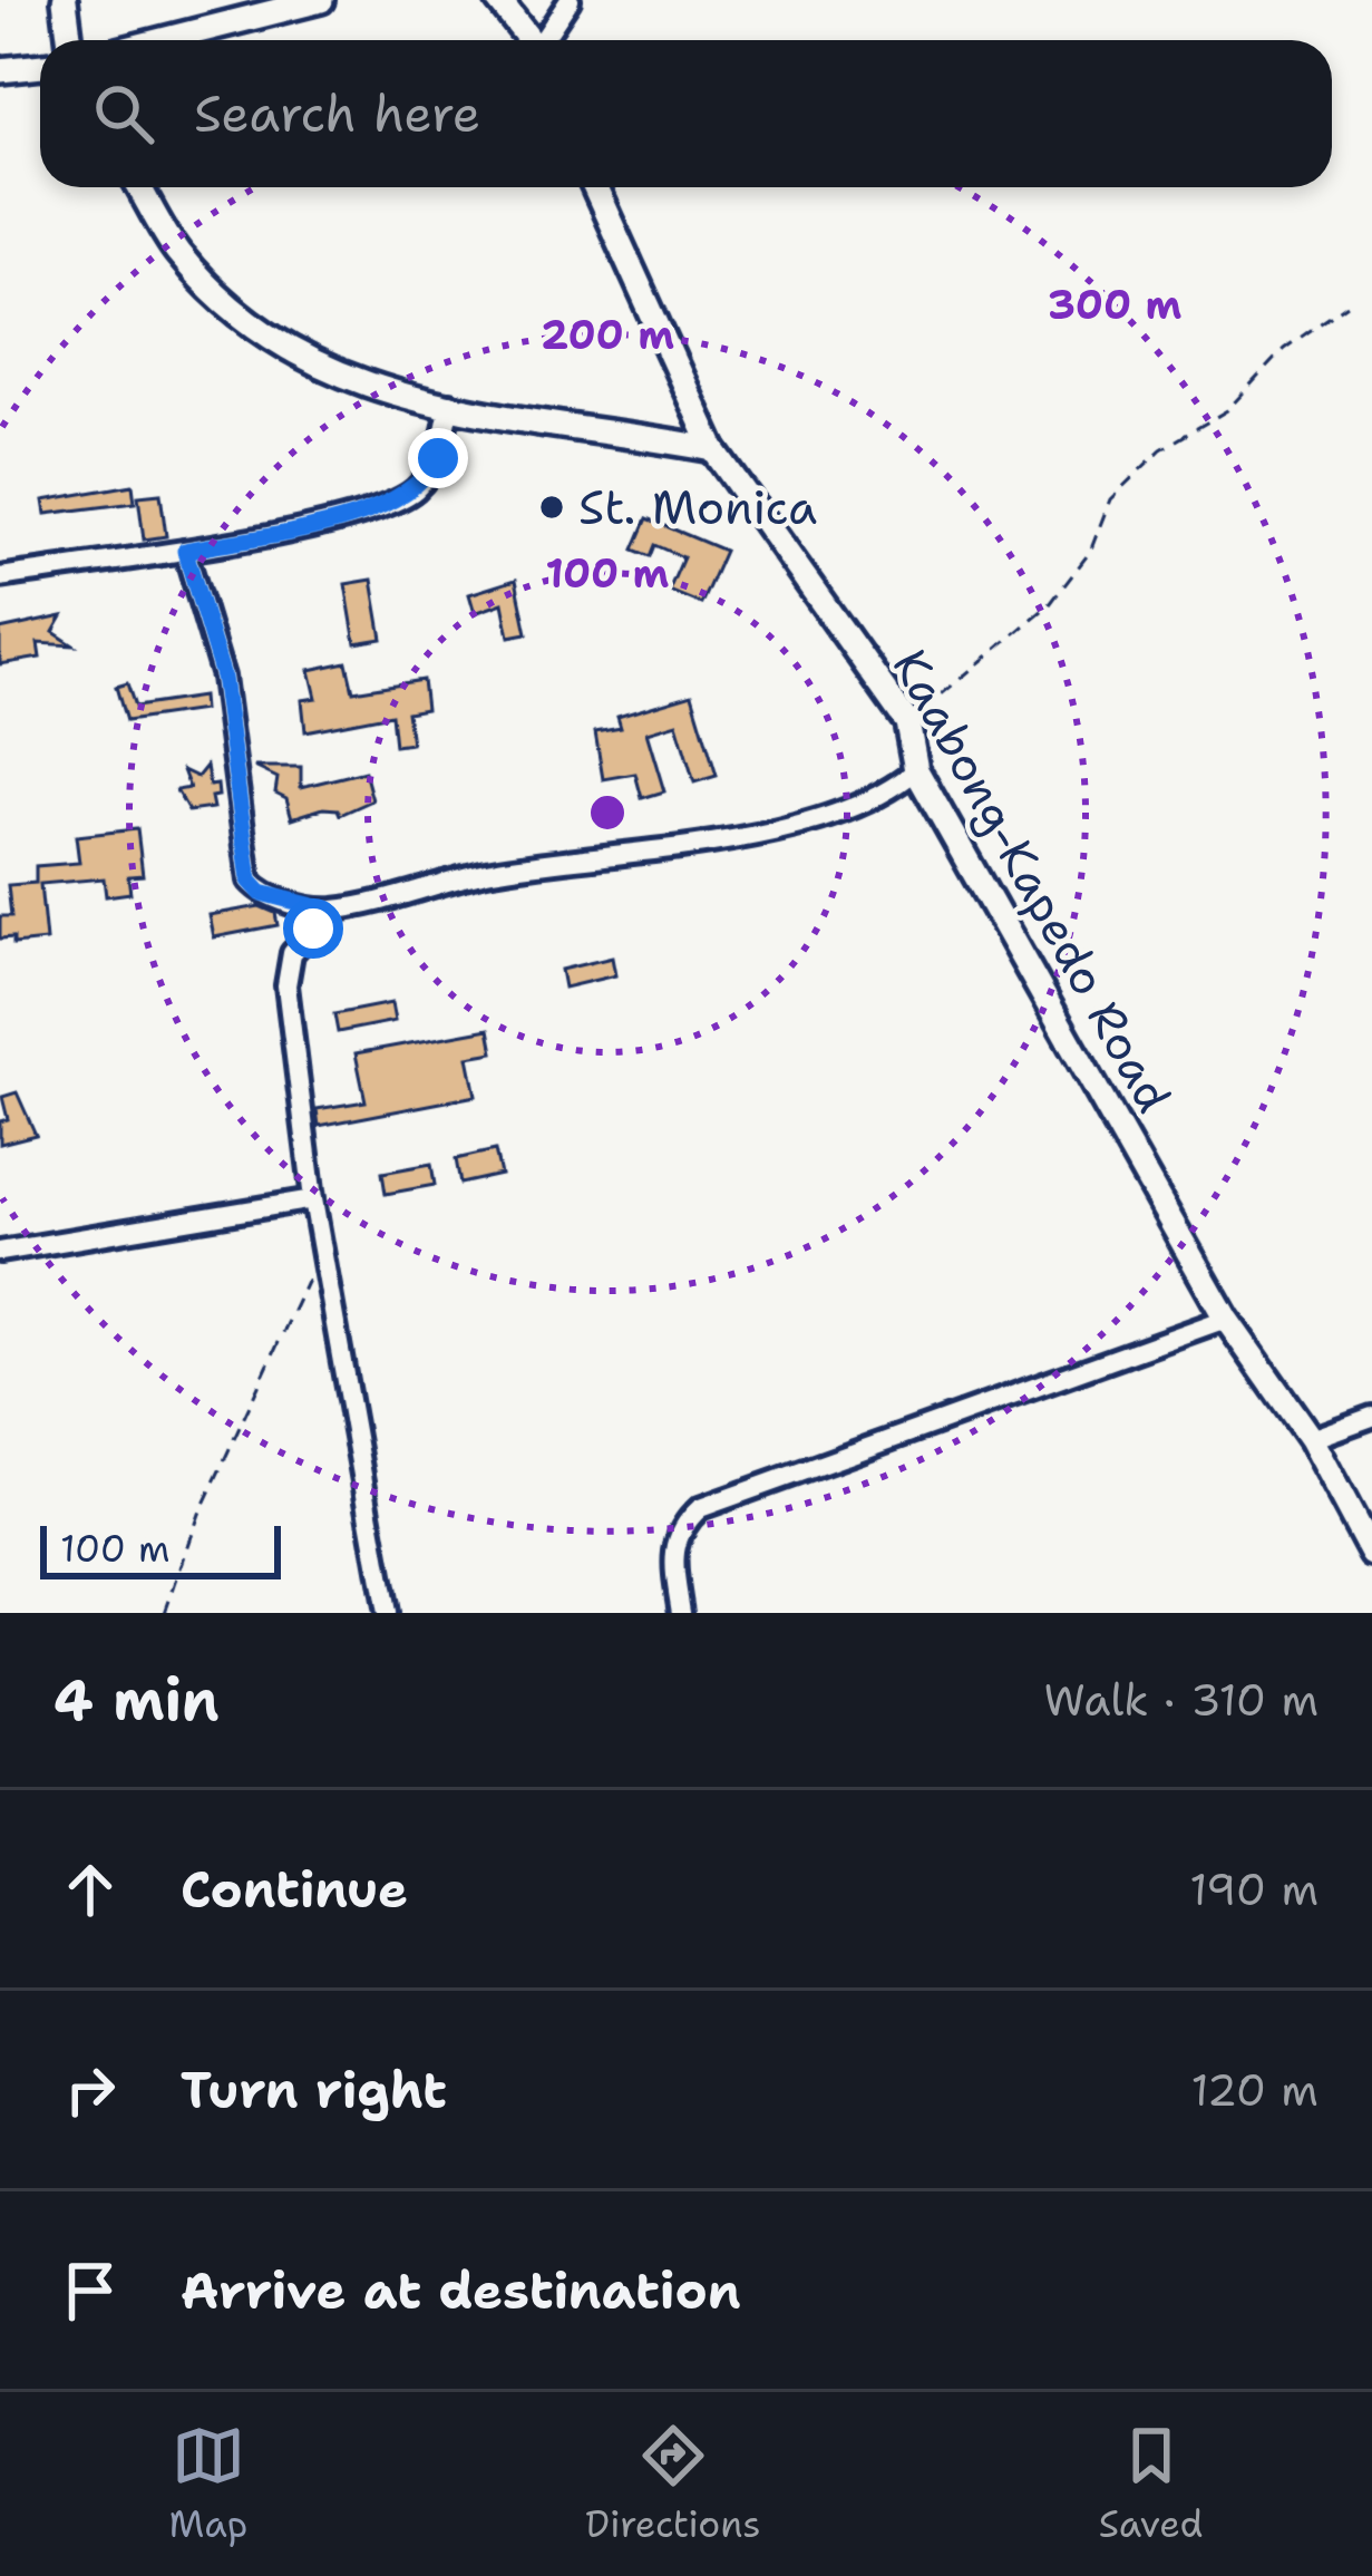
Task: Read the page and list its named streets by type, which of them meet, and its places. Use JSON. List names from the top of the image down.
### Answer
{
  "streets": {
    "main road": ["Kaabong-Kapedo Road"]
  },
  "places": ["St. Monica"],
  "scale_bar": "100 m",
  "page": {
    "search": "Search here",
    "scale": "100 m",
    "heading": ["4 min", "Walk · 310 m"],
    "list": [
      ["Continue", "190 m"],
      ["Turn right", "120 m"],
      "Arrive at destination"
    ],
    "nav": ["Map", "Directions", "Saved"]
  },
  "rings": ["300 m", "200 m", "100 m"]
}
